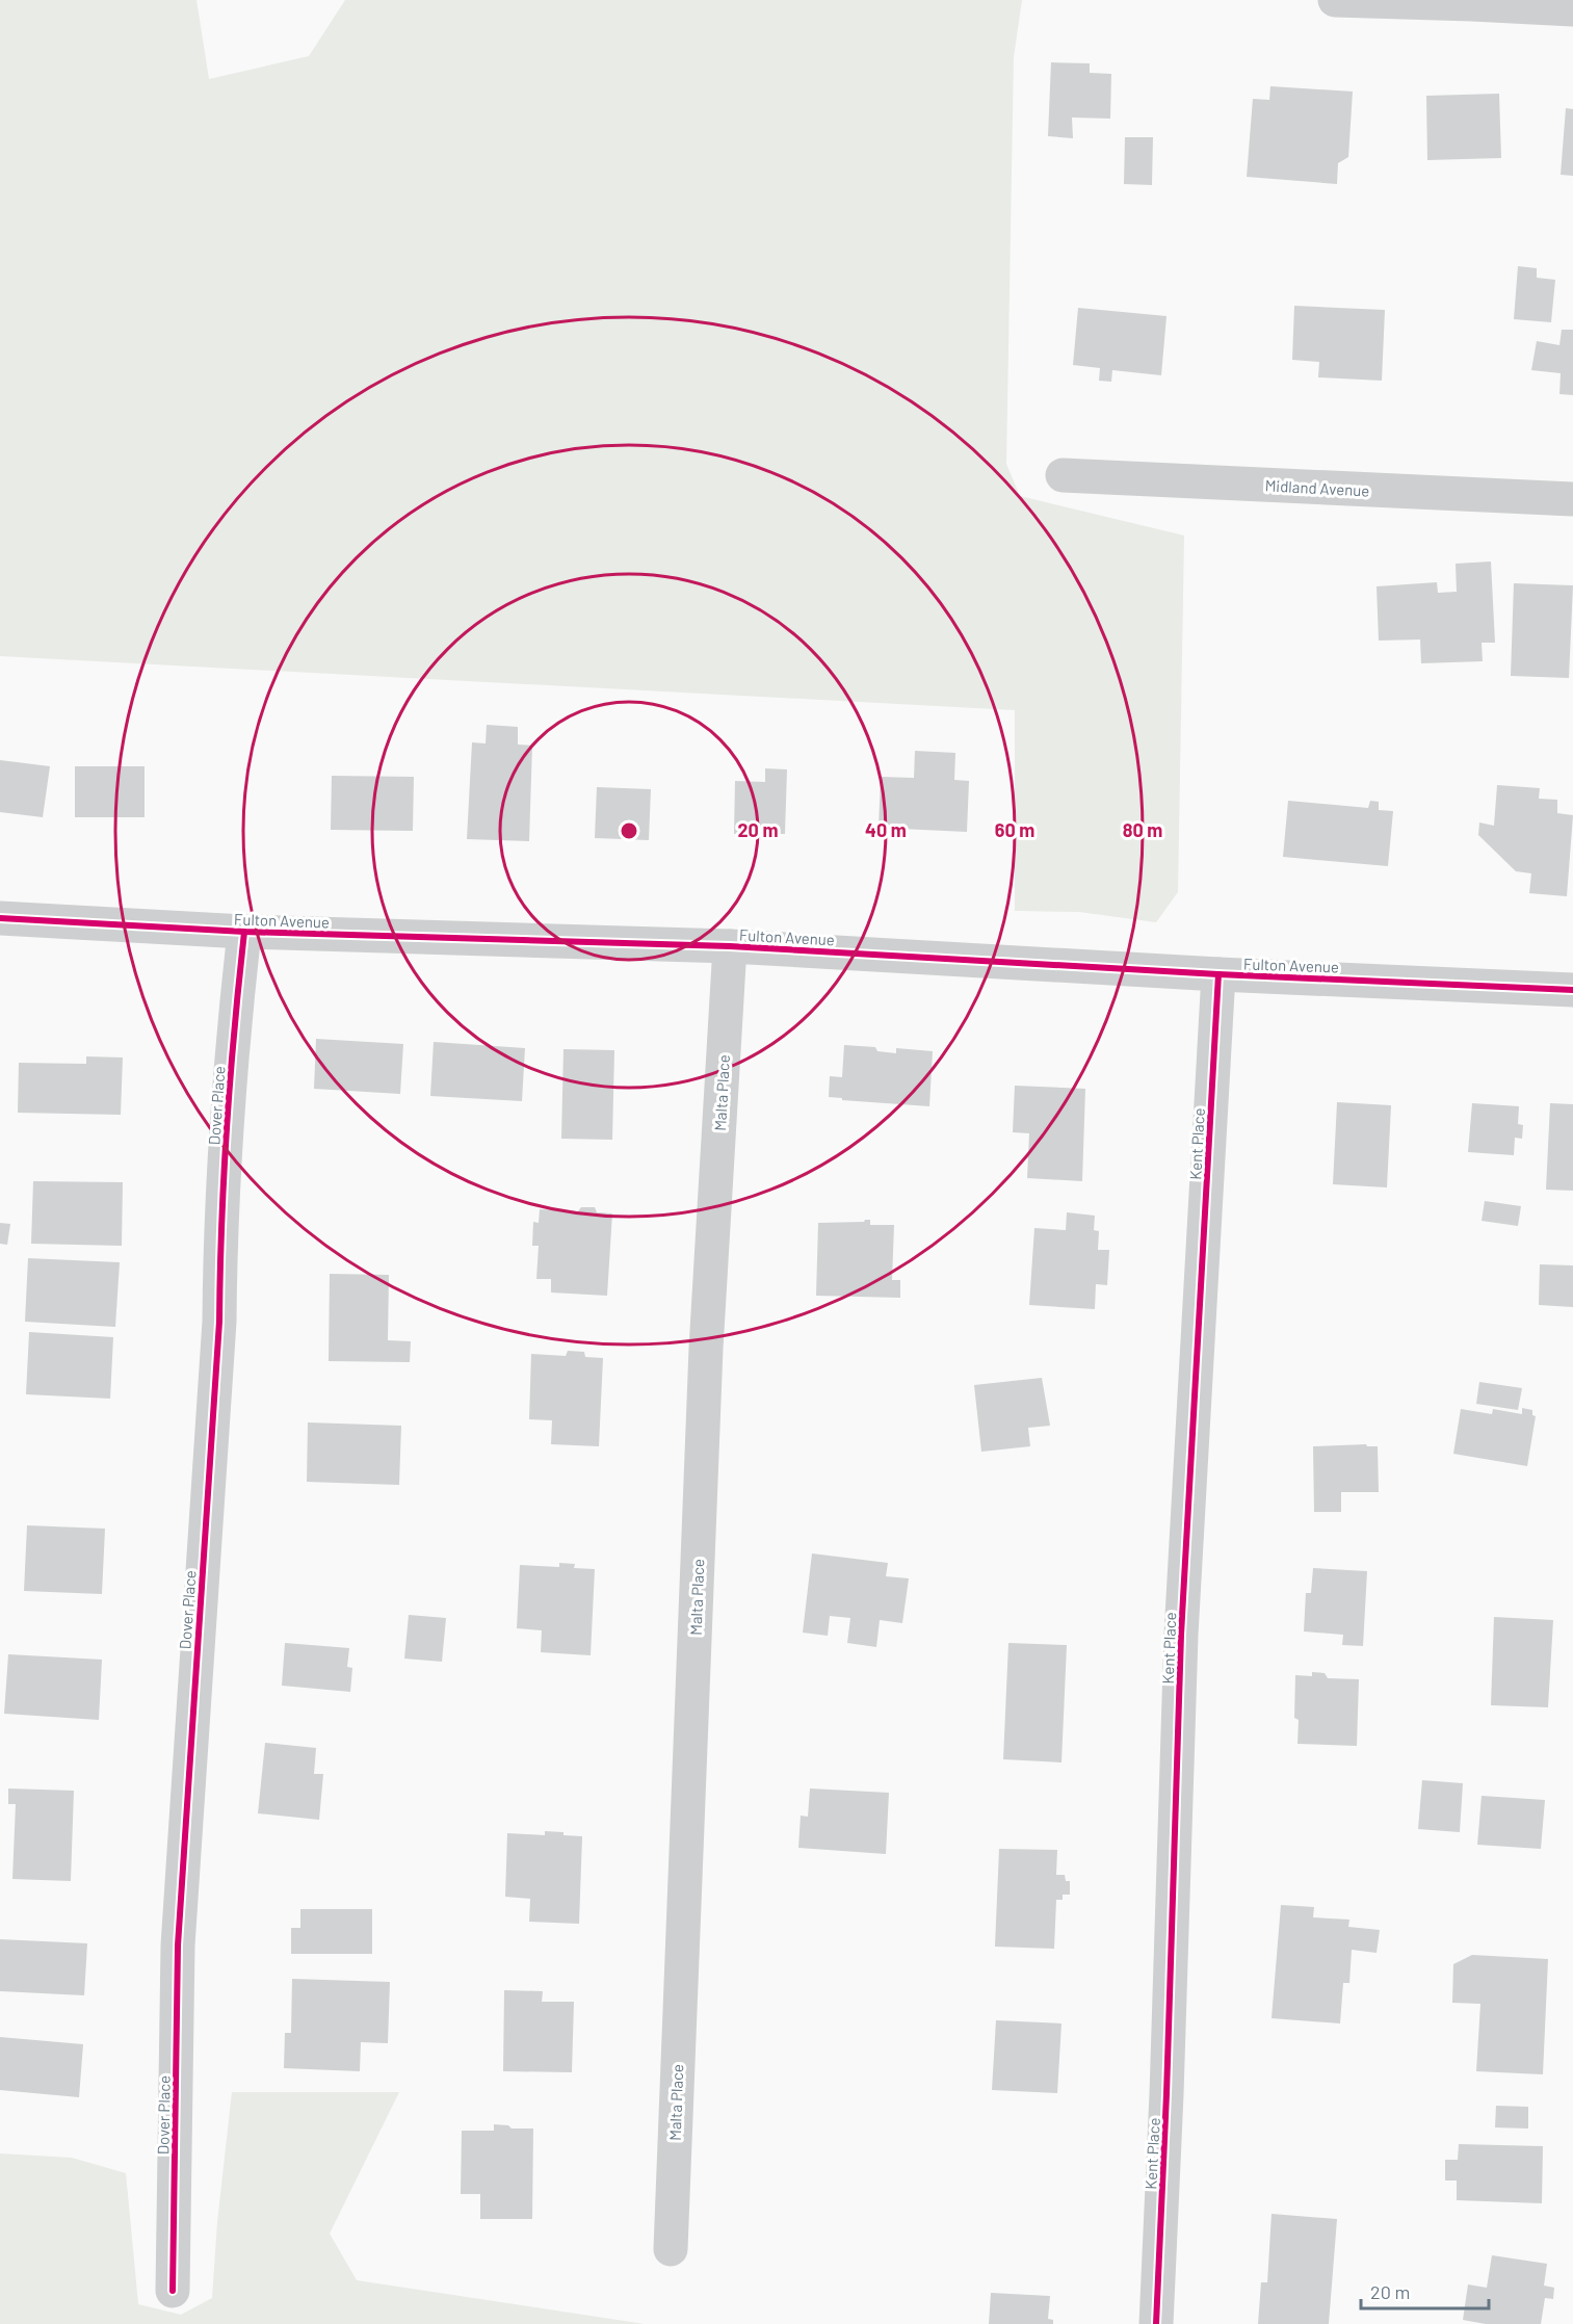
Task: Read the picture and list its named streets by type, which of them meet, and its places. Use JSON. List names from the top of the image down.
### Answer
{
  "streets": {
    "street": [
      "Midland Avenue",
      "Fulton Avenue",
      "Malta Place",
      "Dover Place",
      "Kent Place"
    ]
  },
  "crossings": [
    ["Fulton Avenue", "Malta Place"],
    ["Fulton Avenue", "Dover Place"],
    ["Fulton Avenue", "Kent Place"]
  ],
  "scale_bar": "20 m",
  "rings": [
    "20 m",
    "40 m",
    "60 m",
    "80 m"
  ]
}
